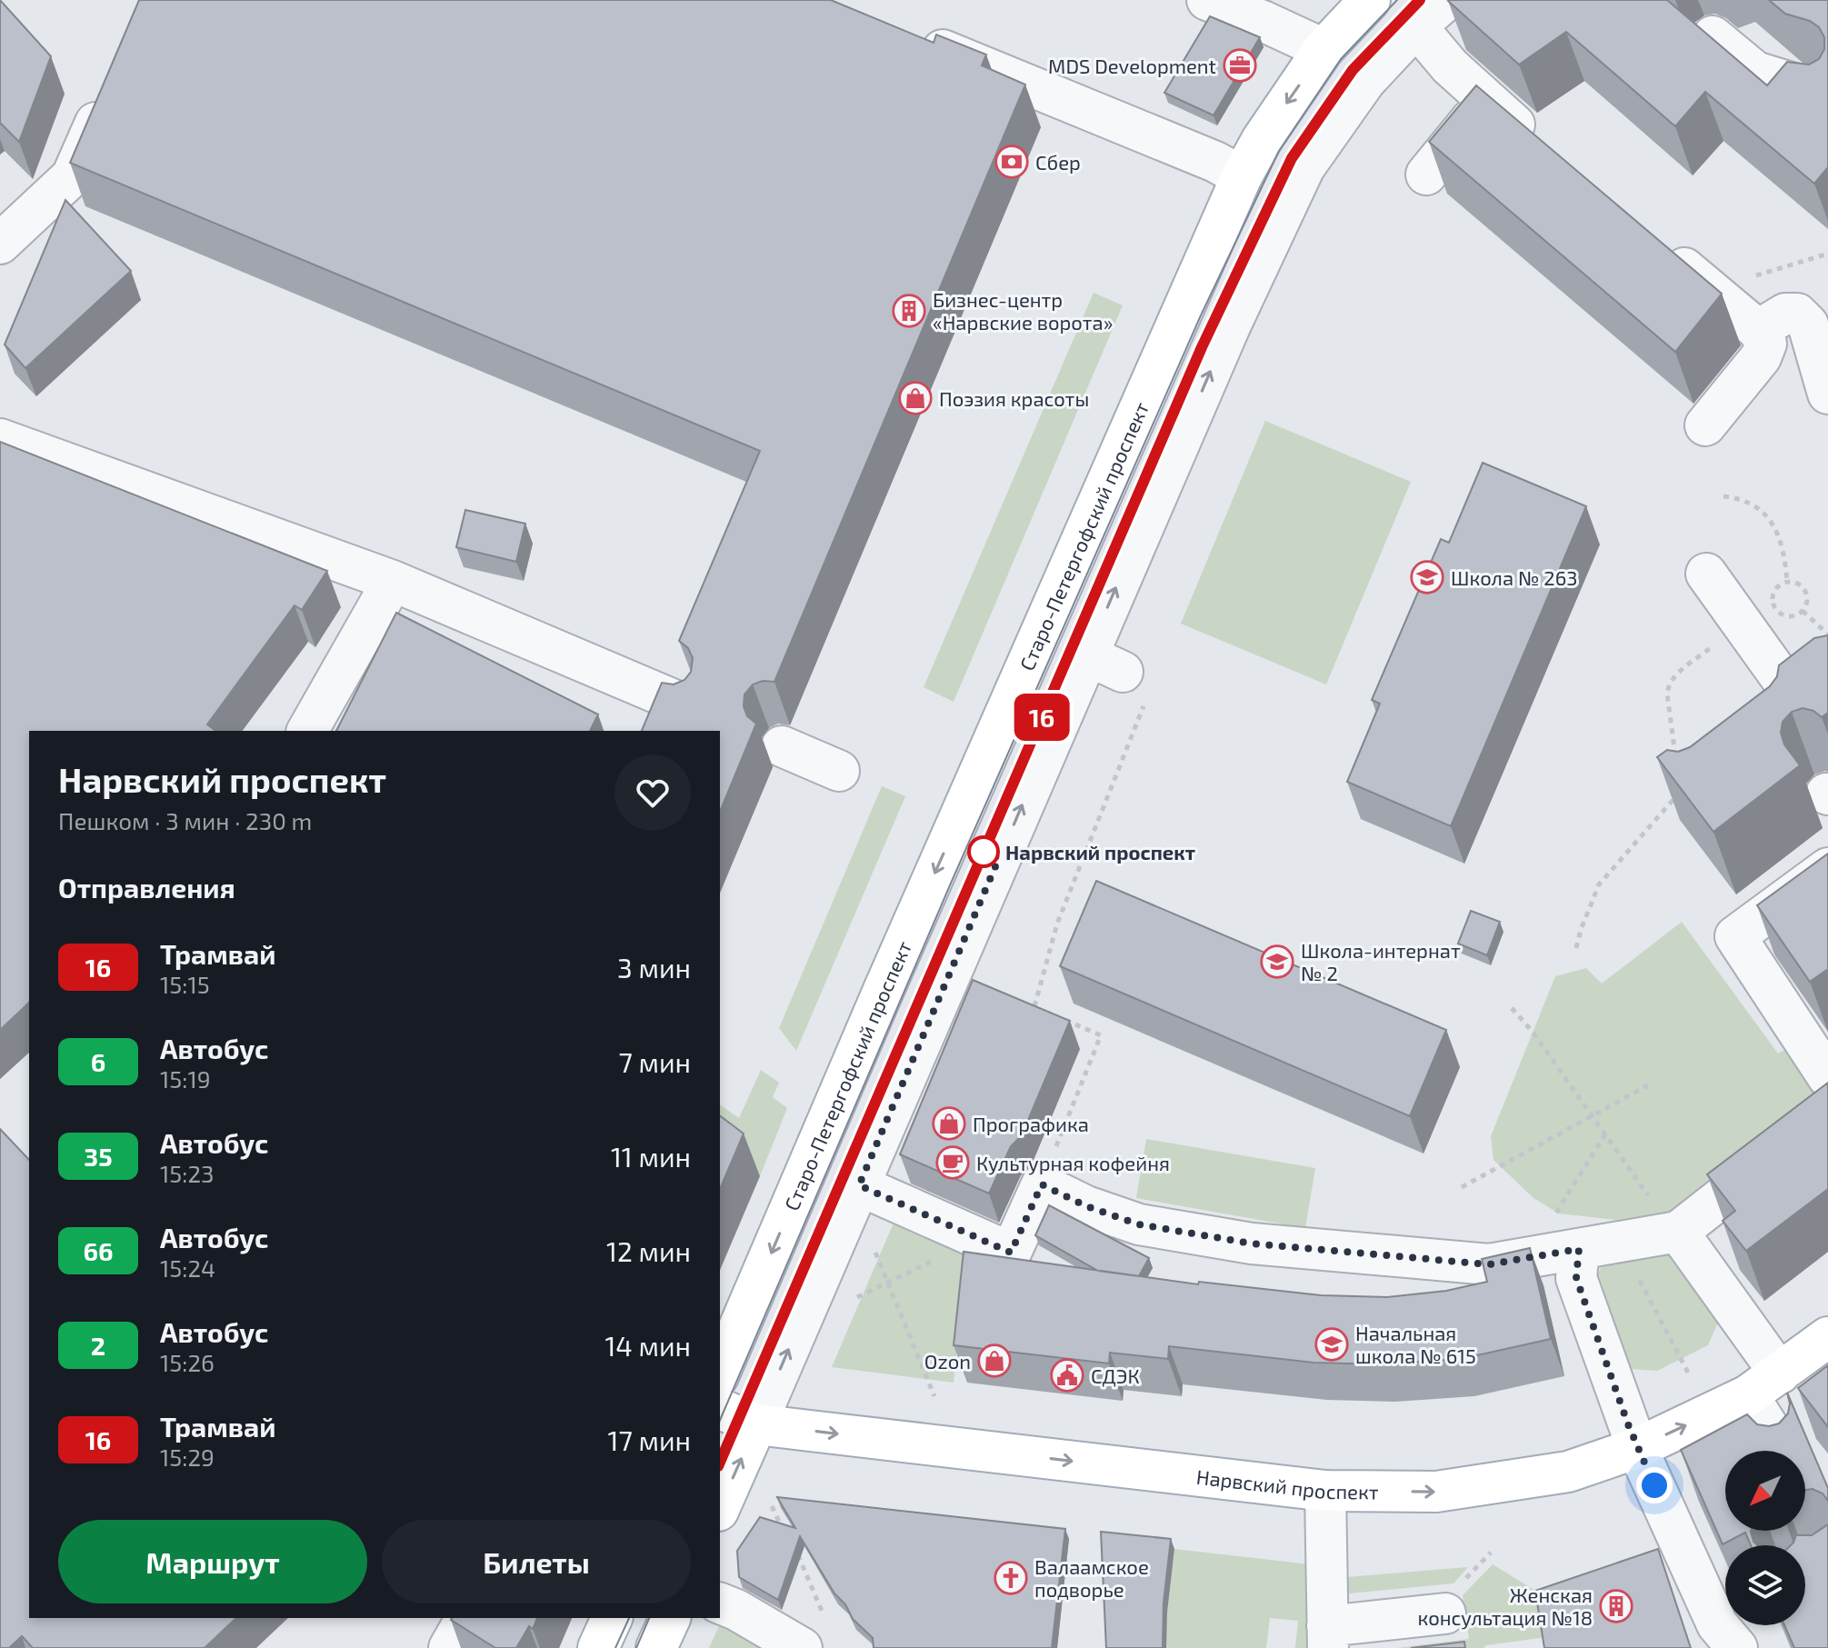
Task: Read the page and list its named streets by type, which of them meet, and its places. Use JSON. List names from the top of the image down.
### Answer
{
  "streets": {
    "main road": ["Старо-Петергофский проспект", "Нарвский проспект"]
  },
  "one_way": ["Старо-Петергофский проспект", "Нарвский проспект"],
  "places": {
    "office": ["MDS Development"],
    "bank": ["Сбер"],
    "building": ["Бизнес-центр «Нарвские ворота»", "Женская консультация №18"],
    "shop": ["Поэзия красоты", "Прографика", "Ozon"],
    "school or university": ["Школа № 263", "Школа-интернат № 2", "Начальная школа № 615"],
    "other": ["Нарвский проспект"],
    "cafe": ["Культурная кофейня"],
    "public building": ["СДЭК"],
    "church": ["Валаамское подворье"]
  },
  "lines": ["tram line 16"],
  "north": "bottom left",
  "page": {
    "on_map": "16",
    "heading": [
      ["Нарвский проспект", "Пешком · 3 мин · 230 m"],
      "Отправления"
    ],
    "list": [
      {
        "mark": "16",
        "name": "Трамвай",
        "note": "15:15",
        "value": "3 мин"
      },
      {
        "mark": "6",
        "name": "Автобус",
        "note": "15:19",
        "value": "7 мин"
      },
      {
        "mark": "35",
        "name": "Автобус",
        "note": "15:23",
        "value": "11 мин"
      },
      {
        "mark": "66",
        "name": "Автобус",
        "note": "15:24",
        "value": "12 мин"
      },
      {
        "mark": "2",
        "name": "Автобус",
        "note": "15:26",
        "value": "14 мин"
      },
      {
        "mark": "16",
        "name": "Трамвай",
        "note": "15:29",
        "value": "17 мин"
      }
    ],
    "buttons": ["Маршрут", "Билеты"]
  }
}
